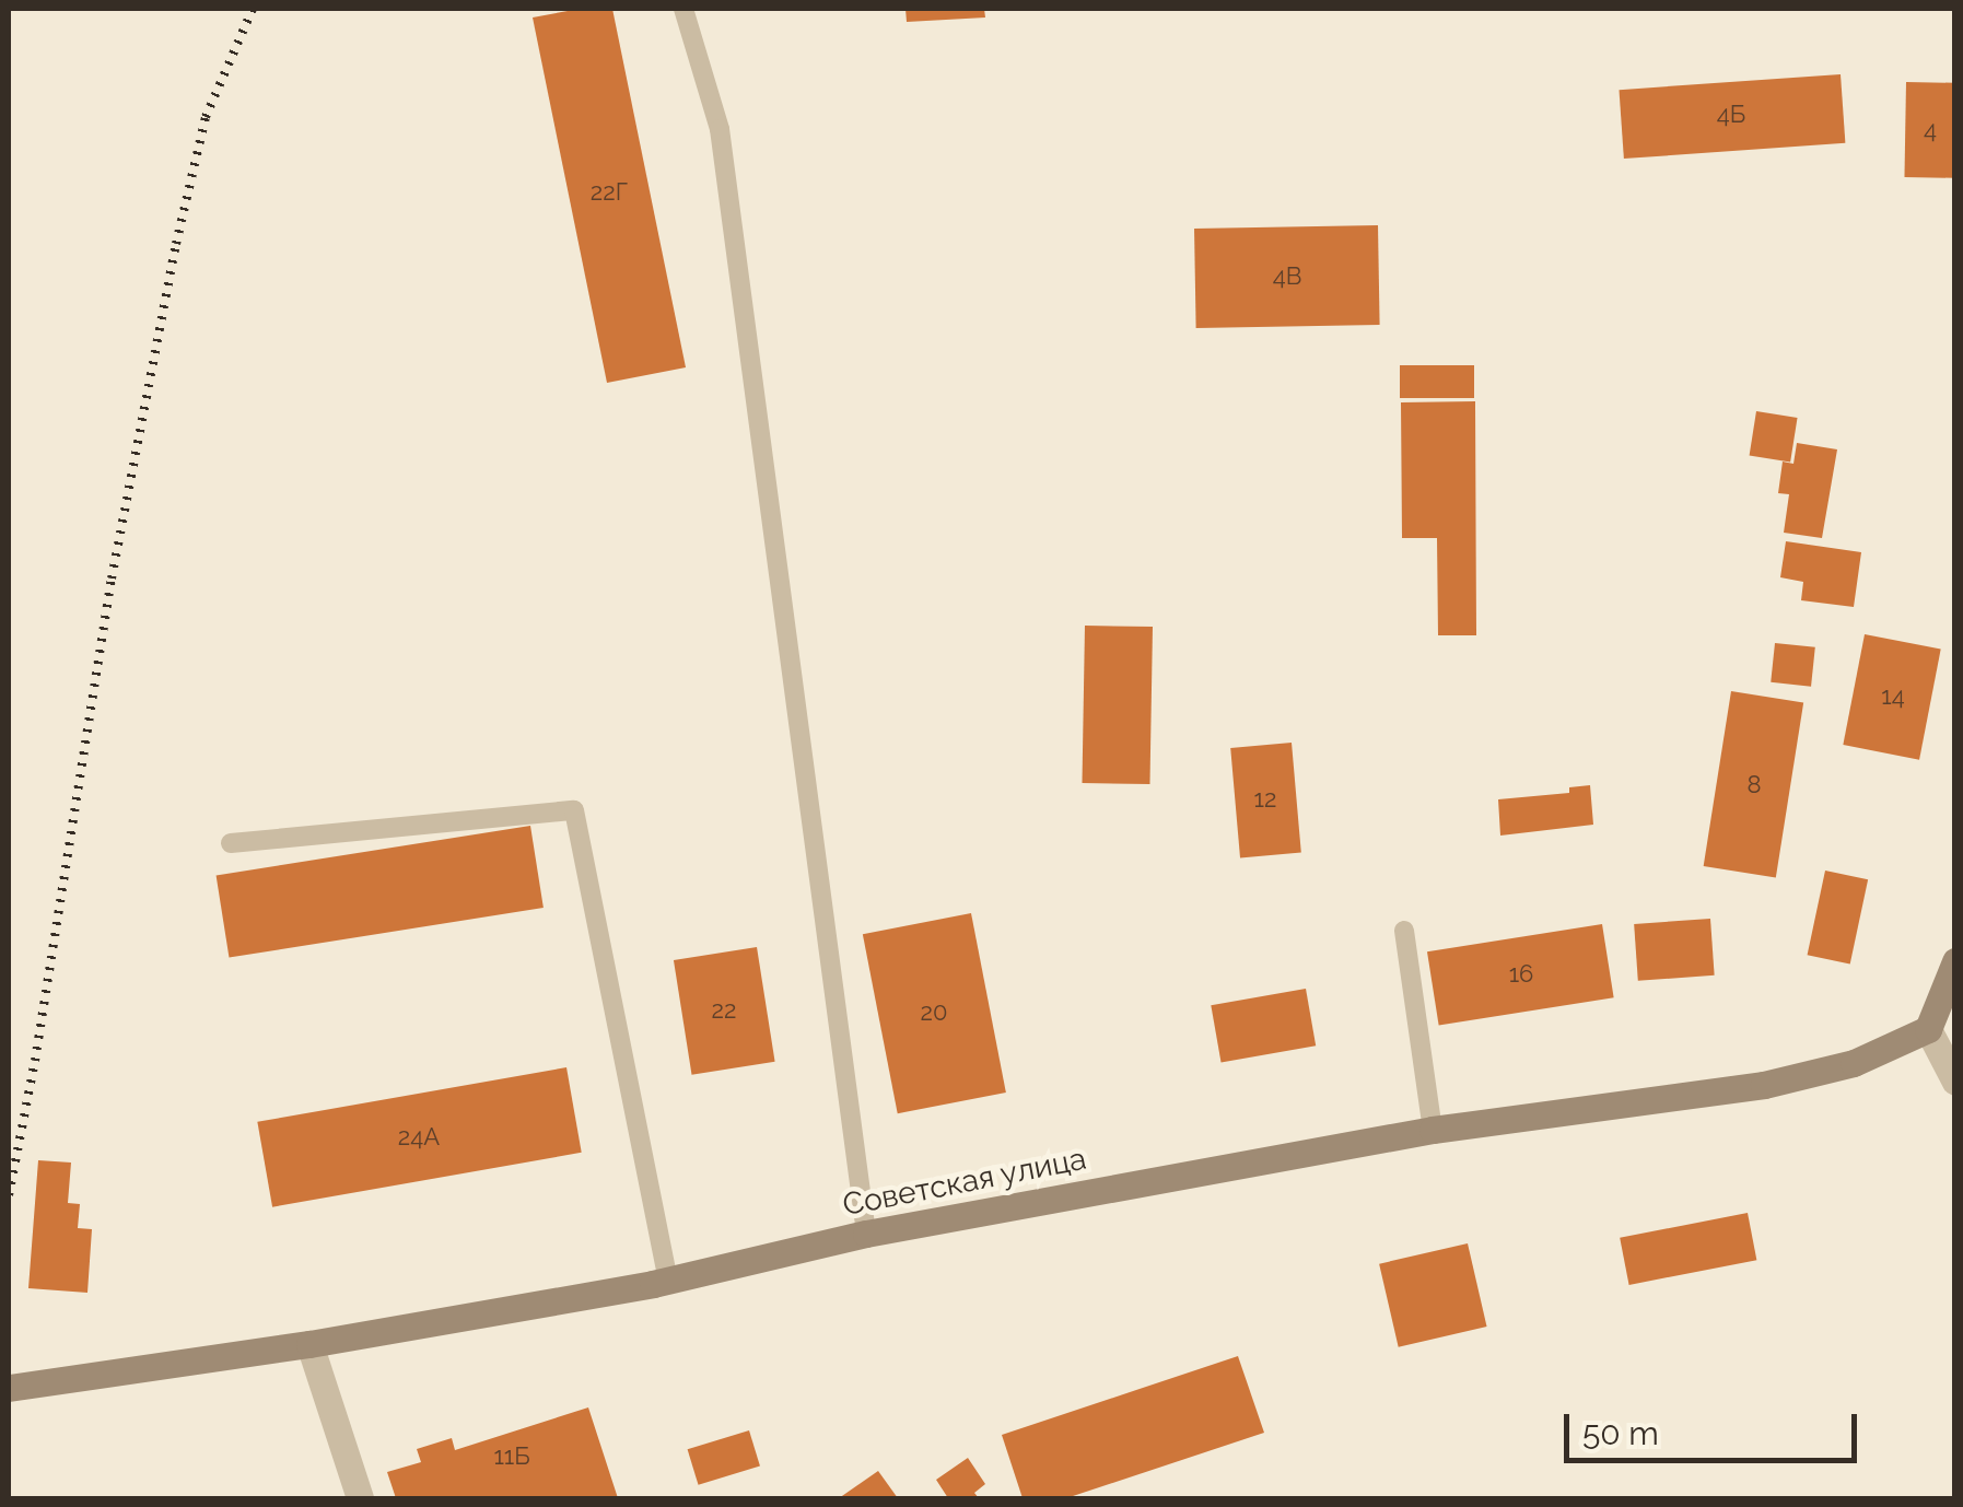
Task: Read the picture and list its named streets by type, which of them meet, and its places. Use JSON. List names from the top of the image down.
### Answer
{
  "streets": {
    "street": ["Советская улица"]
  },
  "house_numbers": [
    "4Б",
    "4",
    "22Г",
    "4В",
    "14",
    "8",
    "12",
    "16",
    "22",
    "20",
    "24А",
    "11Б"
  ],
  "scale_bar": "50 m"
}
